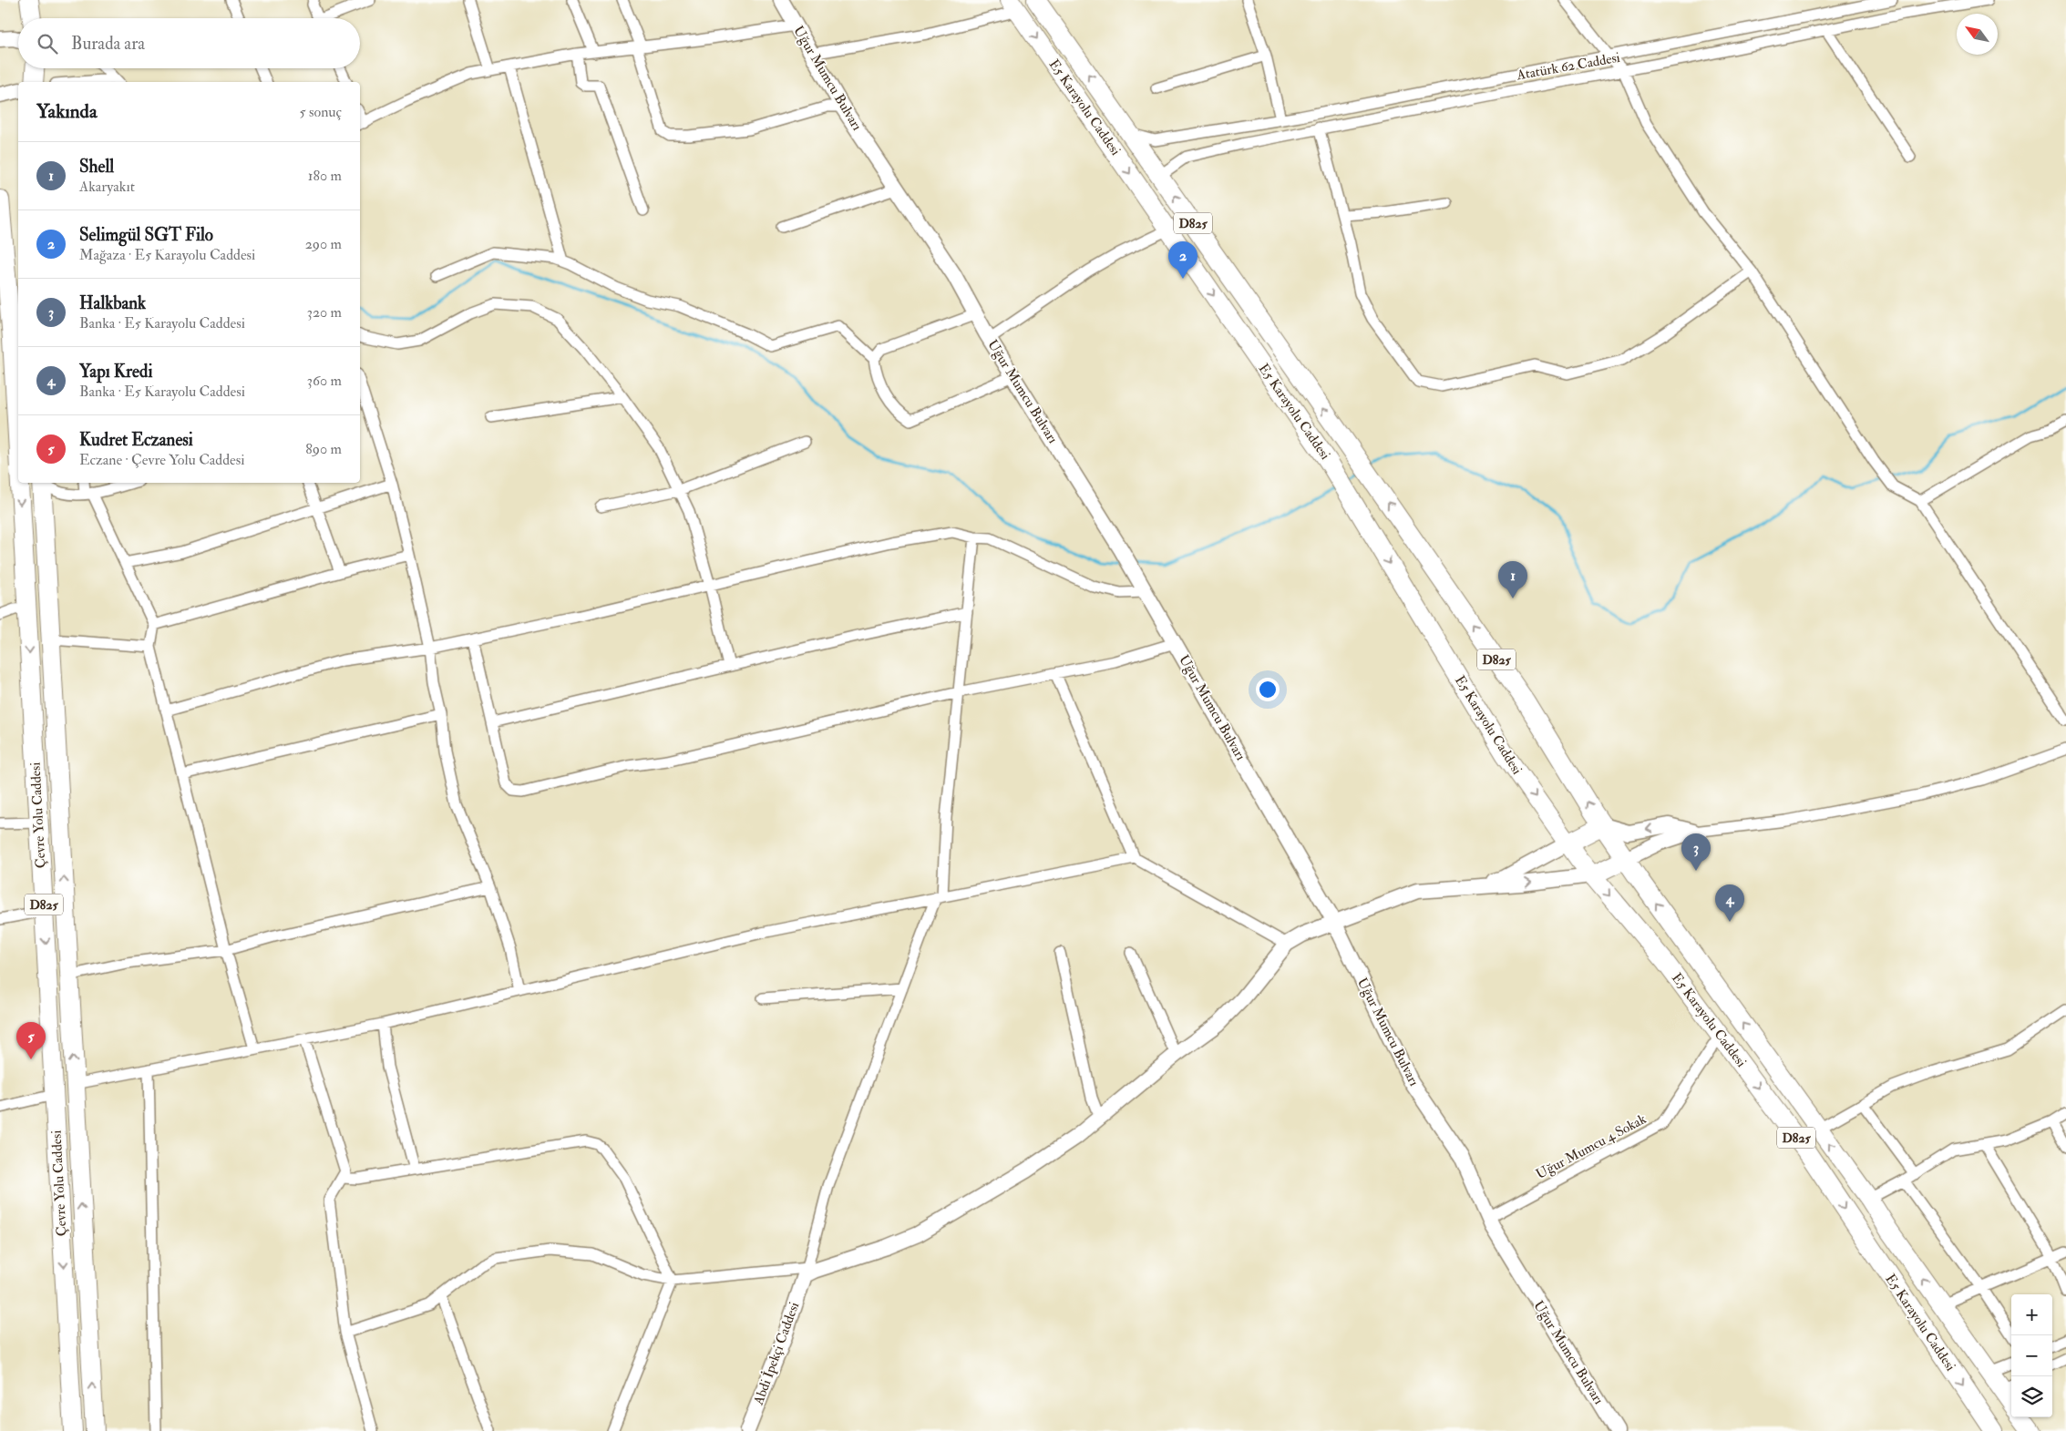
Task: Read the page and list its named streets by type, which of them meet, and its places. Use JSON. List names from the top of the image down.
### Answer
{
  "streets": {
    "highway": ["E5 Karayolu Caddesi", "D825", "Çevre Yolu Caddesi"],
    "street": [
      "Atatürk 62 Caddesi",
      "Uğur Mumcu Bulvarı",
      "Uğur Mumcu 4 Sokak",
      "Abdi İpekçi Caddesi"
    ]
  },
  "crossings": [
    ["Atatürk 62 Caddesi", "E5 Karayolu Caddesi"],
    ["Uğur Mumcu Bulvarı", "Uğur Mumcu 4 Sokak"],
    ["E5 Karayolu Caddesi", "Uğur Mumcu 4 Sokak"]
  ],
  "north": "top left",
  "page": {
    "search": "Burada ara",
    "heading": ["Yakında", "5 sonuç"],
    "list": [
      {
        "mark": "1",
        "name": "Shell",
        "note": "Akaryakıt",
        "value": "180 m"
      },
      {
        "mark": "2",
        "name": "Selimgül SGT Filo",
        "note": "Mağaza · E5 Karayolu Caddesi",
        "value": "290 m"
      },
      {
        "mark": "3",
        "name": "Halkbank",
        "note": "Banka · E5 Karayolu Caddesi",
        "value": "320 m"
      },
      {
        "mark": "4",
        "name": "Yapı Kredi",
        "note": "Banka · E5 Karayolu Caddesi",
        "value": "360 m"
      },
      {
        "mark": "5",
        "name": "Kudret Eczanesi",
        "note": "Eczane · Çevre Yolu Caddesi",
        "value": "890 m"
      }
    ],
    "pins": [
      "2",
      "1",
      "3",
      "4",
      "5"
    ],
    "map_buttons": ["+", "−"]
  }
}
